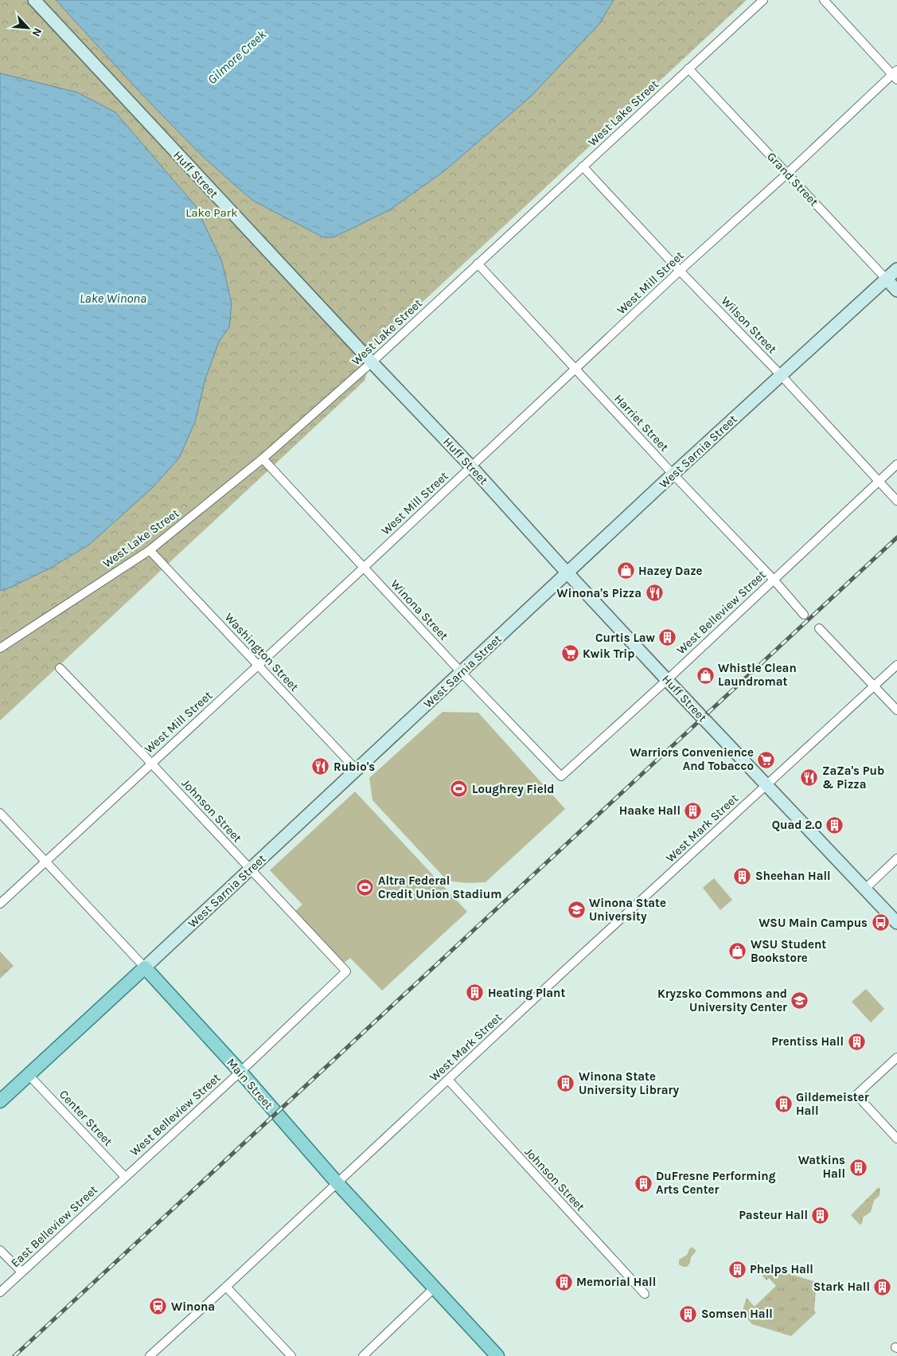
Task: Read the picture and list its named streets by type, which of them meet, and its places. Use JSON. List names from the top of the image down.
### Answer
{
  "streets": {
    "main road": [
      "Huff Street",
      "Grand Street",
      "West Sarnia Street",
      "Main Street"
    ],
    "street": [
      "West Lake Street",
      "West Mill Street",
      "Wilson Street",
      "Harriet Street",
      "Winona Street",
      "West Belleview Street",
      "Washington Street",
      "Johnson Street",
      "West Mark Street",
      "Center Street",
      "East Belleview Street"
    ]
  },
  "crossings": [
    ["West Lake Street", "Huff Street"],
    ["West Lake Street", "Grand Street"],
    ["West Lake Street", "Wilson Street"],
    ["West Lake Street", "Harriet Street"],
    ["West Lake Street", "Winona Street"],
    ["West Lake Street", "Washington Street"],
    ["Huff Street", "West Mill Street"],
    ["Huff Street", "West Sarnia Street"],
    ["Huff Street", "West Belleview Street"],
    ["Huff Street", "West Mark Street"],
    ["Grand Street", "West Mill Street"],
    ["Grand Street", "West Sarnia Street"],
    ["West Mill Street", "Wilson Street"],
    ["West Mill Street", "Harriet Street"],
    ["West Mill Street", "Winona Street"],
    ["West Mill Street", "Washington Street"],
    ["West Mill Street", "Johnson Street"],
    ["West Mill Street", "Main Street"],
    ["Wilson Street", "West Sarnia Street"],
    ["Wilson Street", "West Belleview Street"],
    ["Harriet Street", "West Sarnia Street"],
    ["Harriet Street", "West Belleview Street"],
    ["West Sarnia Street", "Winona Street"],
    ["West Sarnia Street", "Washington Street"],
    ["West Sarnia Street", "Johnson Street"],
    ["West Sarnia Street", "Main Street"],
    ["West Sarnia Street", "Center Street"],
    ["Winona Street", "West Belleview Street"],
    ["West Belleview Street", "Johnson Street"],
    ["West Belleview Street", "Main Street"],
    ["West Belleview Street", "Center Street"],
    ["West Belleview Street", "East Belleview Street"],
    ["Johnson Street", "West Mark Street"],
    ["West Mark Street", "Main Street"],
    ["Center Street", "East Belleview Street"]
  ],
  "water": ["Gilmore Creek", "Lake Winona"],
  "parks": ["Lake Park"],
  "places": {
    "shop": ["Hazey Daze", "Whistle Clean Laundromat", "WSU Student Bookstore"],
    "restaurant": ["Winona's Pizza", "Rubio's", "ZaZa's Pub & Pizza"],
    "building": [
      "Curtis Law",
      "Haake Hall",
      "Quad 2.0",
      "Sheehan Hall",
      "Heating Plant",
      "Prentiss Hall",
      "Winona State University Library",
      "Gildemeister Hall",
      "Watkins Hall",
      "DuFresne Performing Arts Center",
      "Pasteur Hall",
      "Phelps Hall",
      "Memorial Hall",
      "Stark Hall",
      "Somsen Hall"
    ],
    "supermarket": ["Kwik Trip", "Warriors Convenience And Tobacco"],
    "sports": ["Loughrey Field", "Altra Federal Credit Union Stadium"],
    "school or university": ["Winona State University", "Kryzsko Commons and University Center"],
    "bus stop": ["WSU Main Campus"],
    "station": ["Winona"]
  },
  "north": "bottom right"
}
